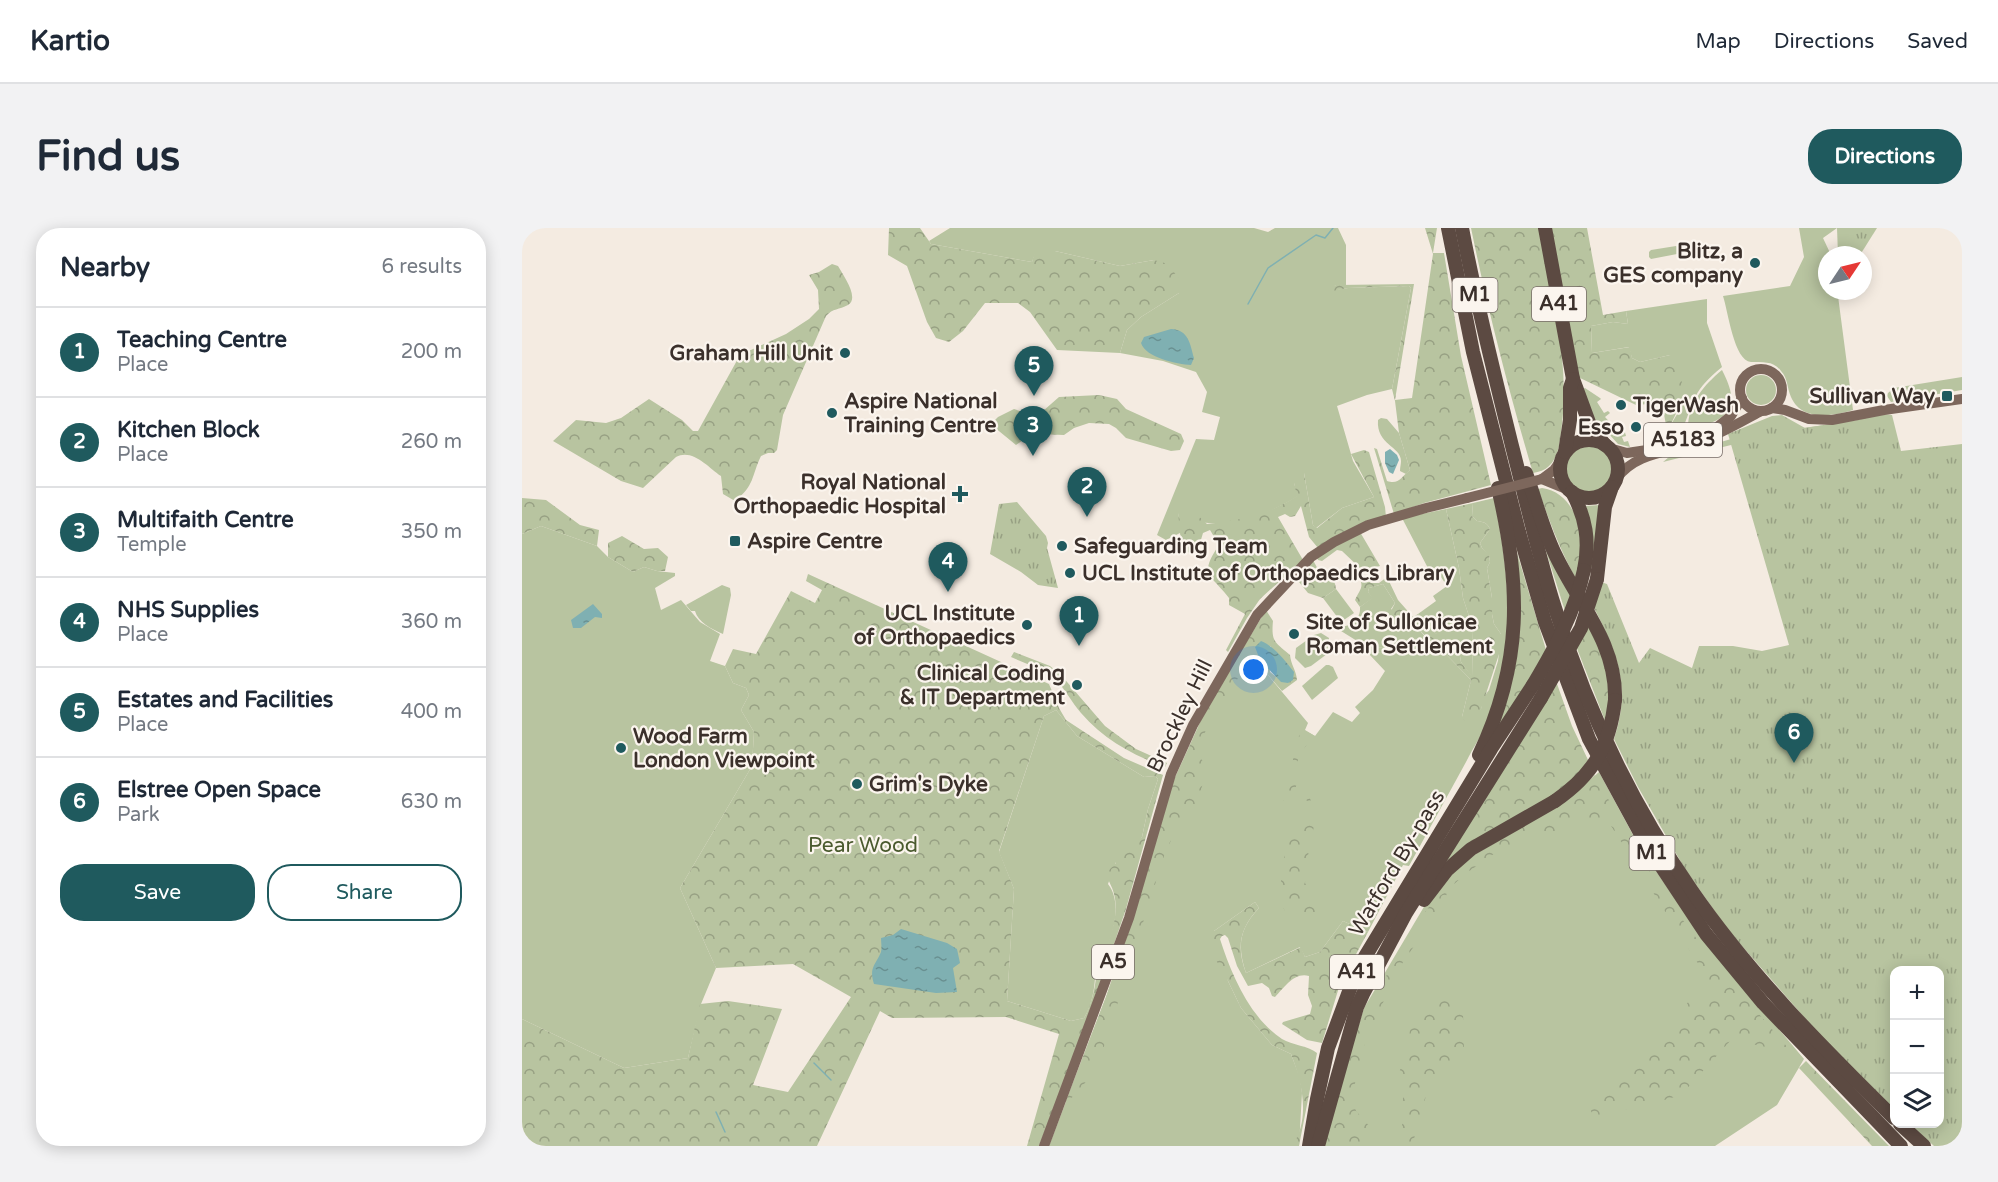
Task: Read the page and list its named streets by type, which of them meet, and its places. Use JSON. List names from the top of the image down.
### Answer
{
  "streets": {
    "highway": ["M1", "A41", "Watford By-pass"],
    "main road": ["A5183", "Brockley Hill", "A5"]
  },
  "crossings": [
    ["M1", "Watford By-pass"],
    ["A41", "A5183"],
    ["A41", "Watford By-pass"],
    ["A5183", "Watford By-pass"]
  ],
  "parks": ["Pear Wood"],
  "places": {
    "other": [
      "Blitz, a GES company",
      "Graham Hill Unit",
      "TigerWash",
      "Aspire National Training Centre",
      "Esso",
      "Safeguarding Team",
      "UCL Institute of Orthopaedics Library",
      "UCL Institute of Orthopaedics",
      "Site of Sullonicae Roman Settlement",
      "Clinical Coding & IT Department",
      "Wood Farm London Viewpoint",
      "Grim's Dyke"
    ],
    "transit": ["Sullivan Way", "Aspire Centre"],
    "health": ["Royal National Orthopaedic Hospital"]
  },
  "north": "top right",
  "page": {
    "header": "Kartio",
    "nav": ["Map", "Directions", "Saved"],
    "buttons": [
      "Directions",
      ["Save", "Share"]
    ],
    "title": "Find us",
    "heading": ["Nearby", "6 results"],
    "list": [
      {
        "mark": "1",
        "name": "Teaching Centre",
        "note": "Place",
        "value": "200 m"
      },
      {
        "mark": "2",
        "name": "Kitchen Block",
        "note": "Place",
        "value": "260 m"
      },
      {
        "mark": "3",
        "name": "Multifaith Centre",
        "note": "Temple",
        "value": "350 m"
      },
      {
        "mark": "4",
        "name": "NHS Supplies",
        "note": "Place",
        "value": "360 m"
      },
      {
        "mark": "5",
        "name": "Estates and Facilities",
        "note": "Place",
        "value": "400 m"
      },
      {
        "mark": "6",
        "name": "Elstree Open Space",
        "note": "Park",
        "value": "630 m"
      }
    ],
    "pins": [
      "5",
      "3",
      "2",
      "4",
      "1",
      "6"
    ],
    "map_buttons": ["+", "−"]
  }
}
